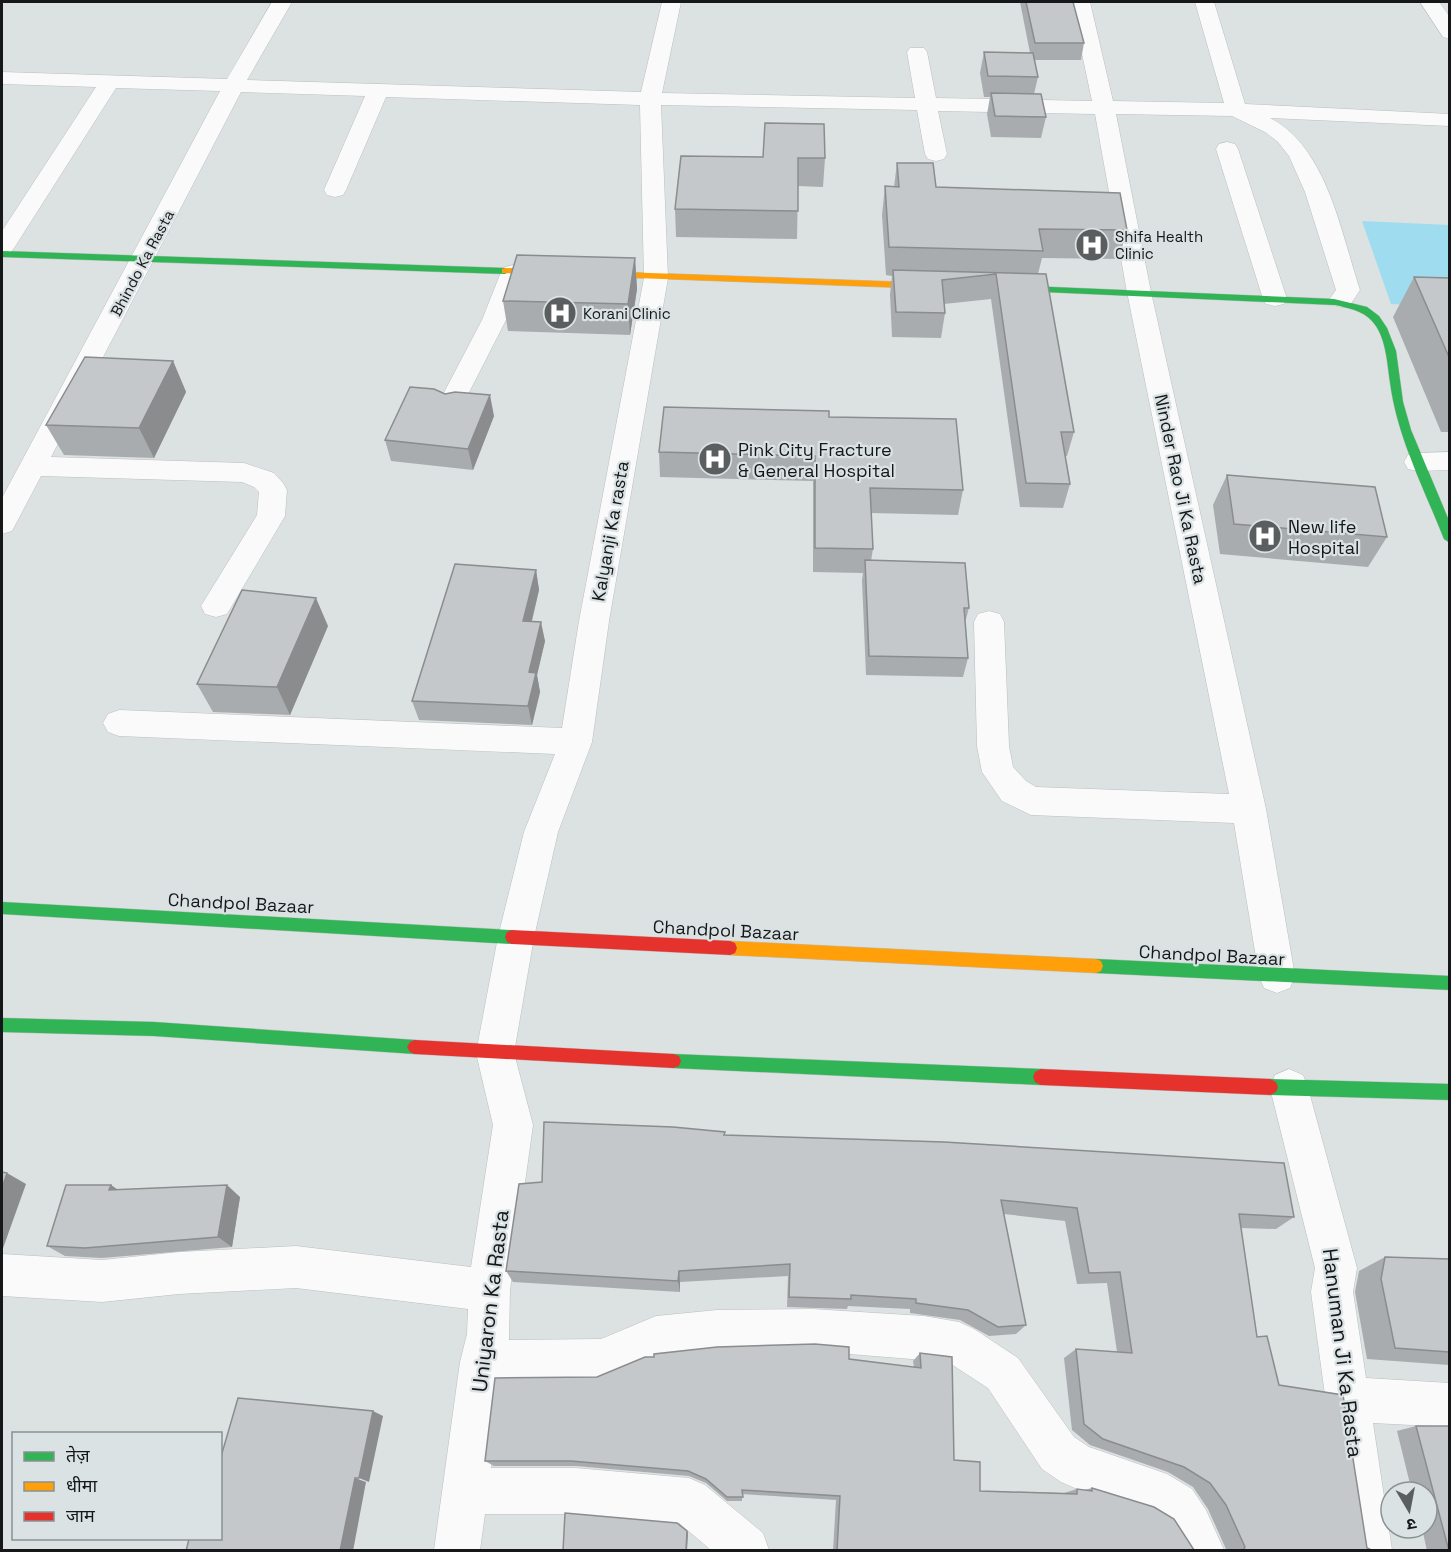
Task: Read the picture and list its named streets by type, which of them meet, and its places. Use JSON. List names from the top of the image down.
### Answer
{
  "streets": {
    "main road": ["Chandpol Bazaar"],
    "street": [
      "Bhindo Ka Rasta",
      "Ninder Rao Ji Ka Rasta",
      "Kalyanji Ka rasta",
      "Uniyaron Ka Rasta",
      "Hanuman Ji Ka Rasta"
    ]
  },
  "crossings": [
    ["Ninder Rao Ji Ka Rasta", "Chandpol Bazaar"],
    ["Kalyanji Ka rasta", "Chandpol Bazaar"],
    ["Kalyanji Ka rasta", "Uniyaron Ka Rasta"]
  ],
  "places": {
    "hospital": [
      "Shifa Health Clinic",
      "Korani Clinic",
      "Pink City Fracture & General Hospital",
      "New life Hospital"
    ]
  },
  "legend": ["तेज़", "धीमा", "जाम"],
  "north": "bottom"
}
